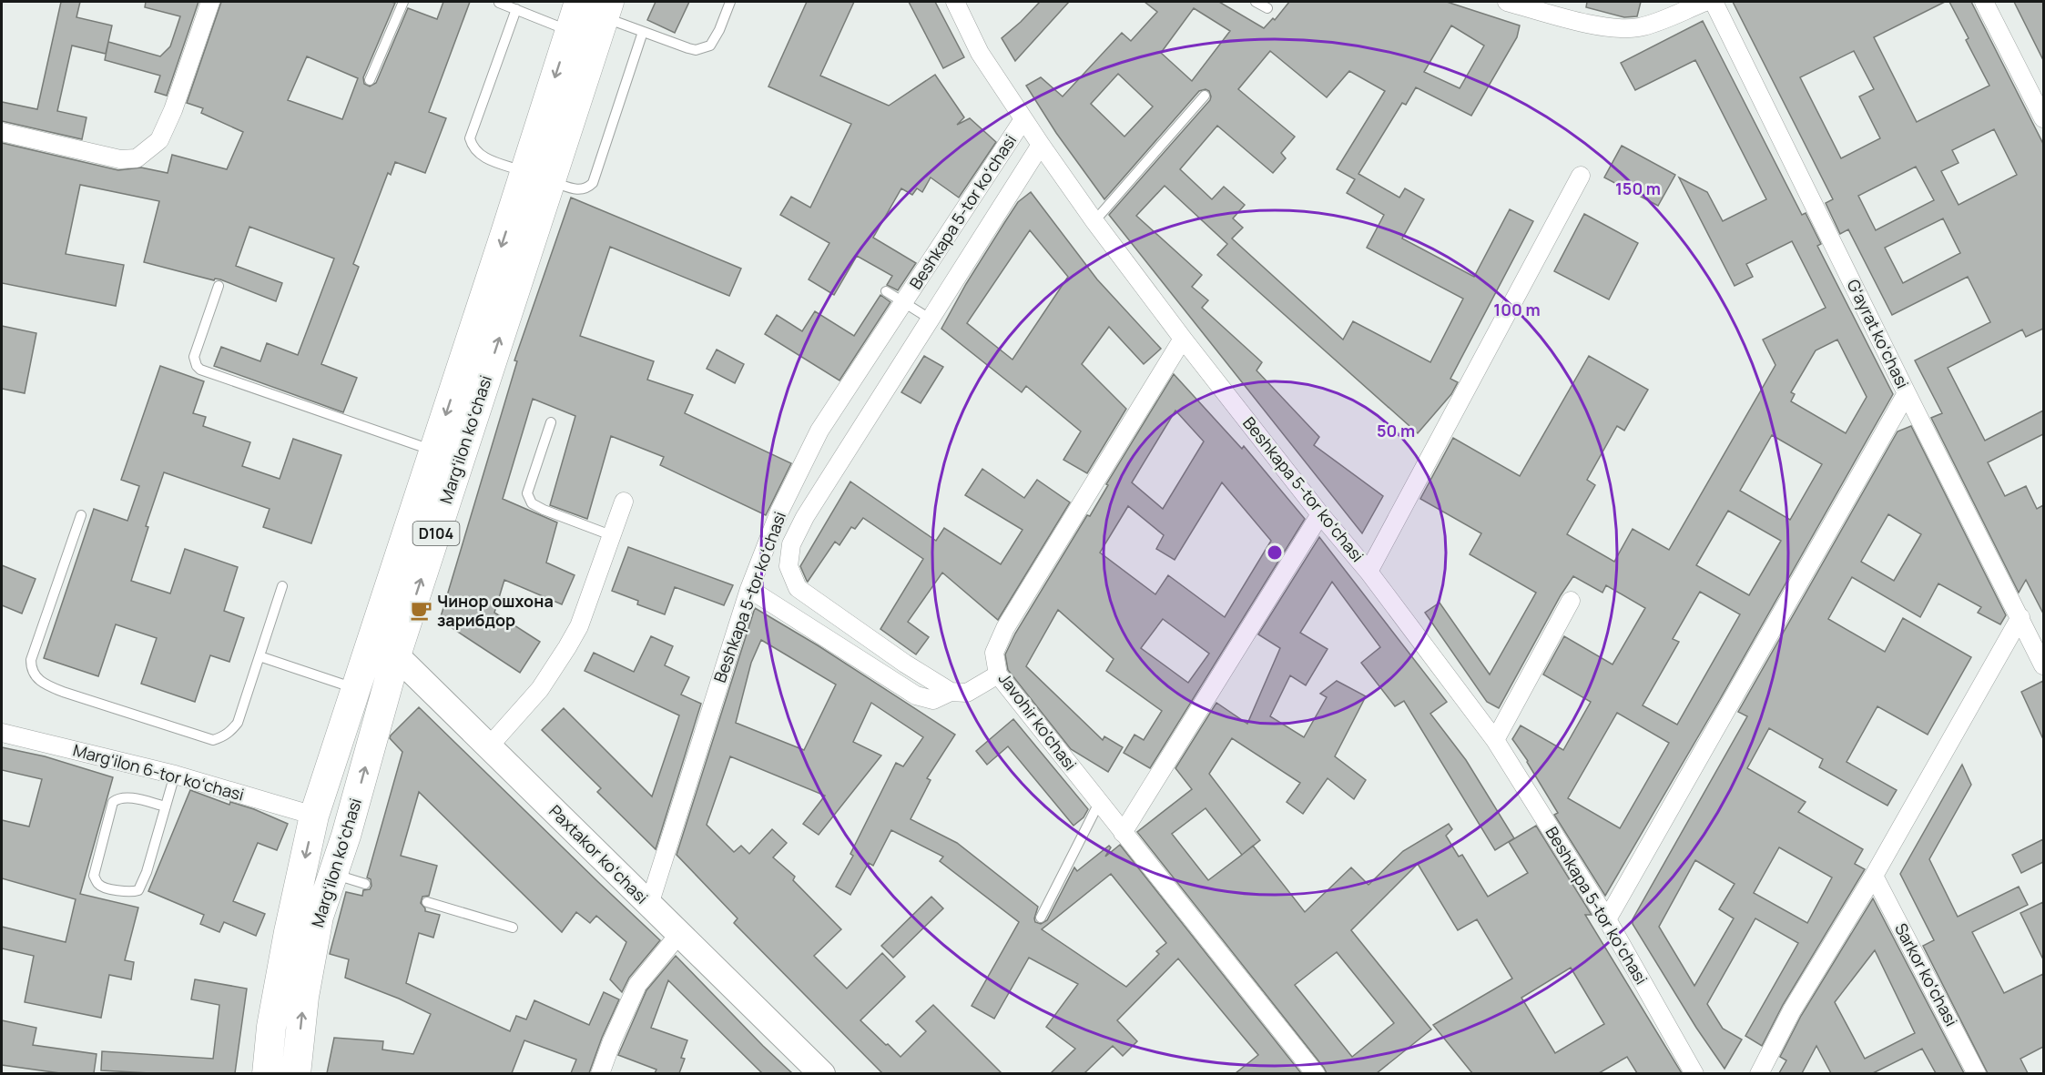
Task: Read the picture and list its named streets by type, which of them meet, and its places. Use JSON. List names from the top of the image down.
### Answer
{
  "streets": {
    "main road": ["Margʻilon koʻchasi", "D104", "Paxtakor koʻchasi"],
    "street": [
      "Beshkapa 5-tor koʻchasi",
      "Gʻayrat koʻchasi",
      "Javohir ko'chasi",
      "Margʻilon 6-tor koʻchasi",
      "Sarkor koʻchasi"
    ]
  },
  "crossings": [
    ["Beshkapa 5-tor koʻchasi", "Javohir ko'chasi"],
    ["Beshkapa 5-tor koʻchasi", "Paxtakor koʻchasi"],
    ["Margʻilon koʻchasi", "Margʻilon 6-tor koʻchasi"],
    ["Margʻilon koʻchasi", "Paxtakor koʻchasi"]
  ],
  "places": {
    "cafe": ["Чинор ошхона зарибдор"]
  },
  "rings": ["150 m", "100 m", "50 m"]
}
